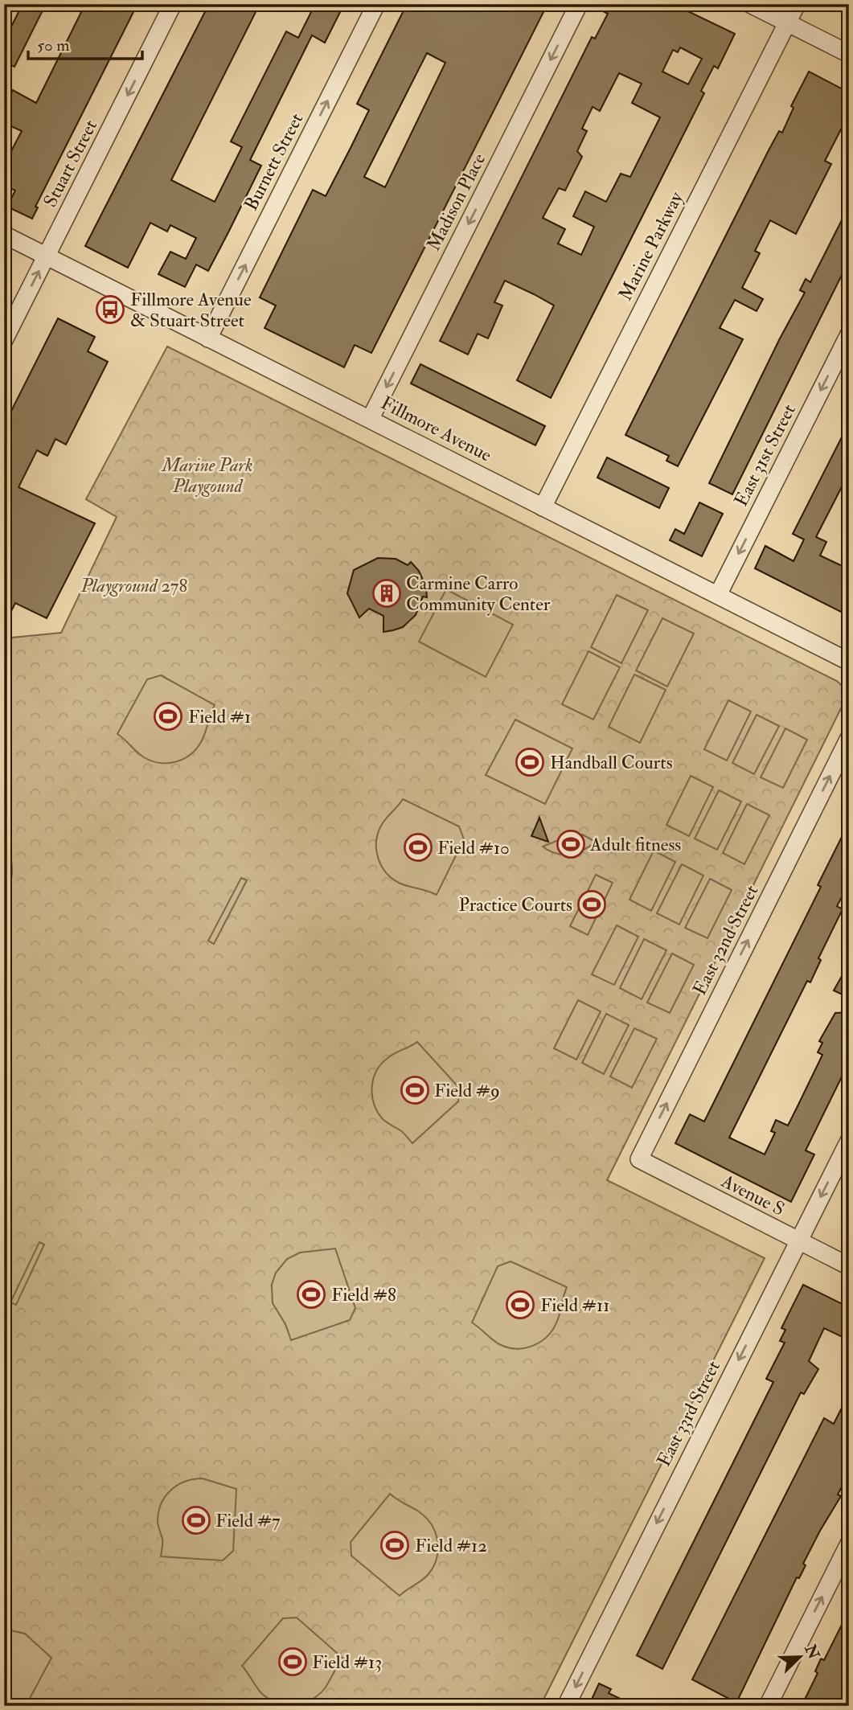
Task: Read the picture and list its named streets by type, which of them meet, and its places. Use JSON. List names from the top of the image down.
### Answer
{
  "streets": {
    "street": [
      "Burnett Street",
      "Stuart Street",
      "Madison Place",
      "Marine Parkway",
      "Fillmore Avenue",
      "East 31st Street",
      "East 32nd Street",
      "Avenue S",
      "East 33rd Street"
    ]
  },
  "crossings": [
    ["Burnett Street", "Fillmore Avenue"],
    ["Stuart Street", "Fillmore Avenue"],
    ["Madison Place", "Fillmore Avenue"],
    ["Marine Parkway", "Fillmore Avenue"],
    ["Fillmore Avenue", "East 31st Street"],
    ["East 32nd Street", "Avenue S"],
    ["Avenue S", "East 33rd Street"]
  ],
  "one_way": [
    "Burnett Street",
    "Madison Place",
    "East 31st Street",
    "East 32nd Street",
    "East 33rd Street"
  ],
  "parks": ["Marine Park Playgound", "Playground 278"],
  "places": {
    "bus stop": ["Fillmore Avenue & Stuart Street"],
    "building": ["Carmine Carro Community Center"],
    "sports": [
      "Field #1",
      "Handball Courts",
      "Adult fitness",
      "Field #10",
      "Practice Courts",
      "Field #9",
      "Field #8",
      "Field #11",
      "Field #7",
      "Field #12",
      "Field #13"
    ]
  },
  "scale_bar": "50 m",
  "north": "top right"
}
